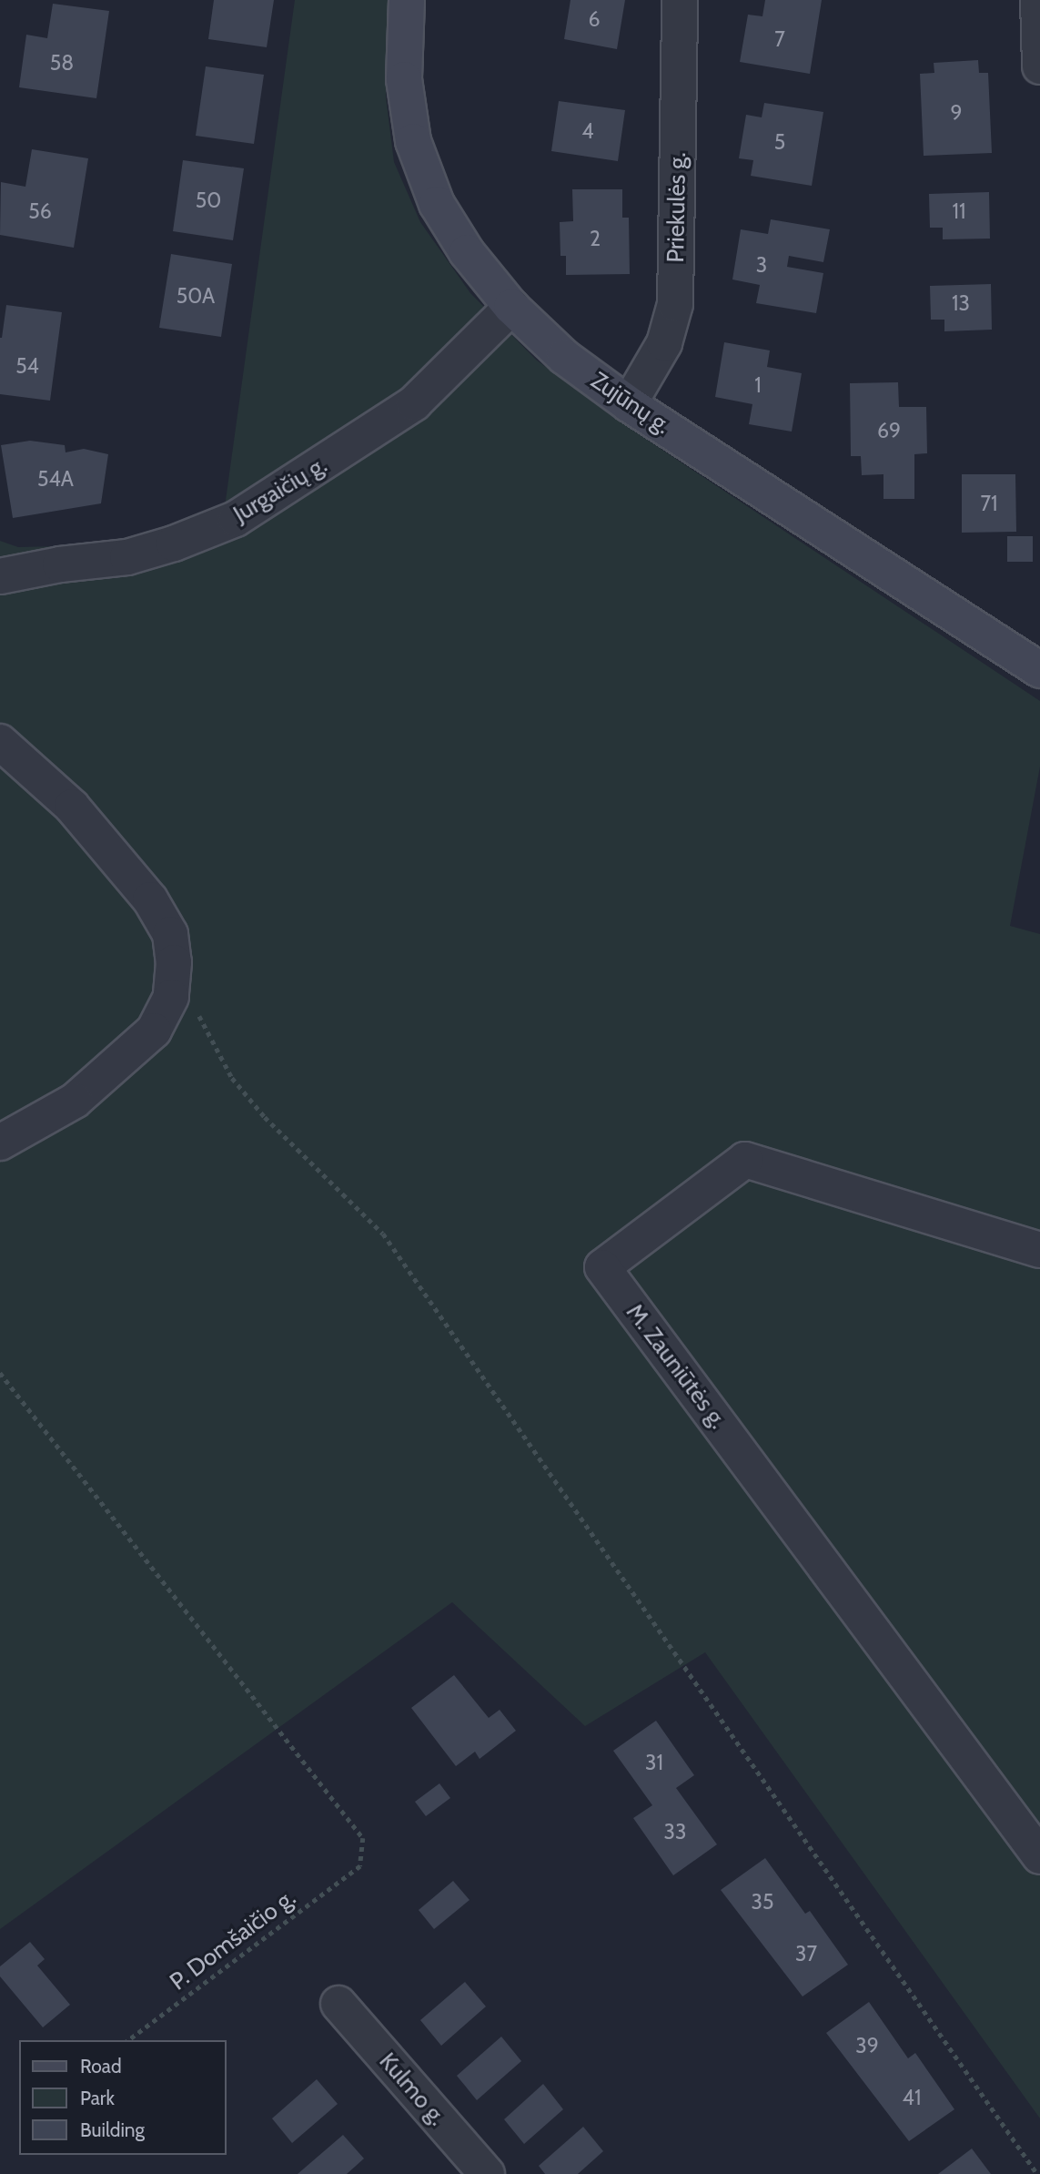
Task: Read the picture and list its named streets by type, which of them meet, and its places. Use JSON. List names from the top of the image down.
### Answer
{
  "streets": {
    "main road": ["Zujūnų g."],
    "street": [
      "Priekulės g.",
      "Jurgaičių g.",
      "M. Zauniūtės g.",
      "Kulmo g."
    ],
    "path": ["P. Domšaičio g."]
  },
  "crossings": [
    ["Priekulės g.", "Zujūnų g."],
    ["Zujūnų g.", "Jurgaičių g."]
  ],
  "house_numbers": [
    "6",
    "7",
    "58",
    "9",
    "4",
    "5",
    "50",
    "56",
    "11",
    "2",
    "3",
    "50A",
    "13",
    "54",
    "1",
    "69",
    "54A",
    "71",
    "31",
    "33",
    "35",
    "37",
    "39",
    "41"
  ],
  "legend": ["Road", "Park", "Building"]
}
